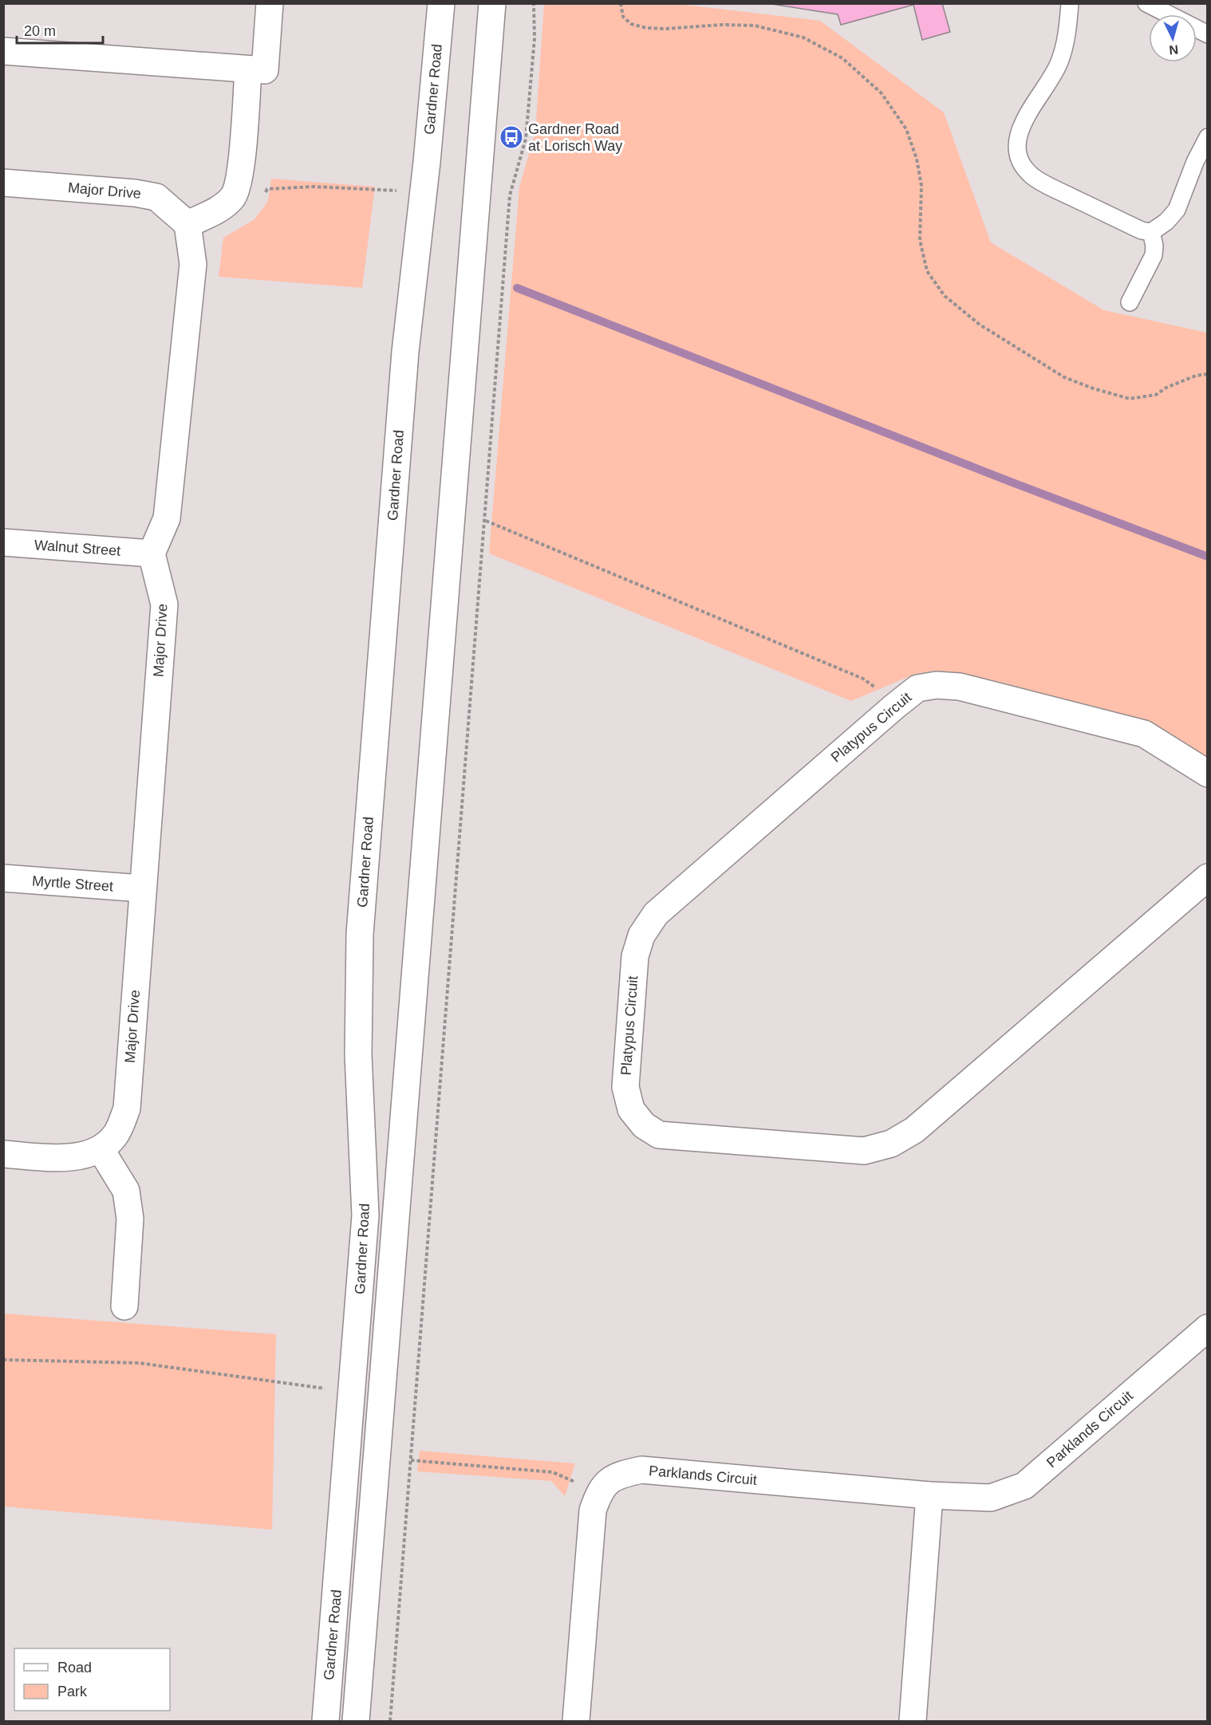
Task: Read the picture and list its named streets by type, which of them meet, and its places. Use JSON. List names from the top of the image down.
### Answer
{
  "streets": {
    "street": [
      "Gardner Road",
      "Major Drive",
      "Walnut Street",
      "Platypus Circuit",
      "Myrtle Street",
      "Parklands Circuit"
    ]
  },
  "crossings": [
    ["Major Drive", "Walnut Street"],
    ["Major Drive", "Myrtle Street"]
  ],
  "places": {
    "bus stop": ["Gardner Road at Lorisch Way"]
  },
  "legend": ["Road", "Park"],
  "scale_bar": "20 m",
  "north": "bottom"
}
